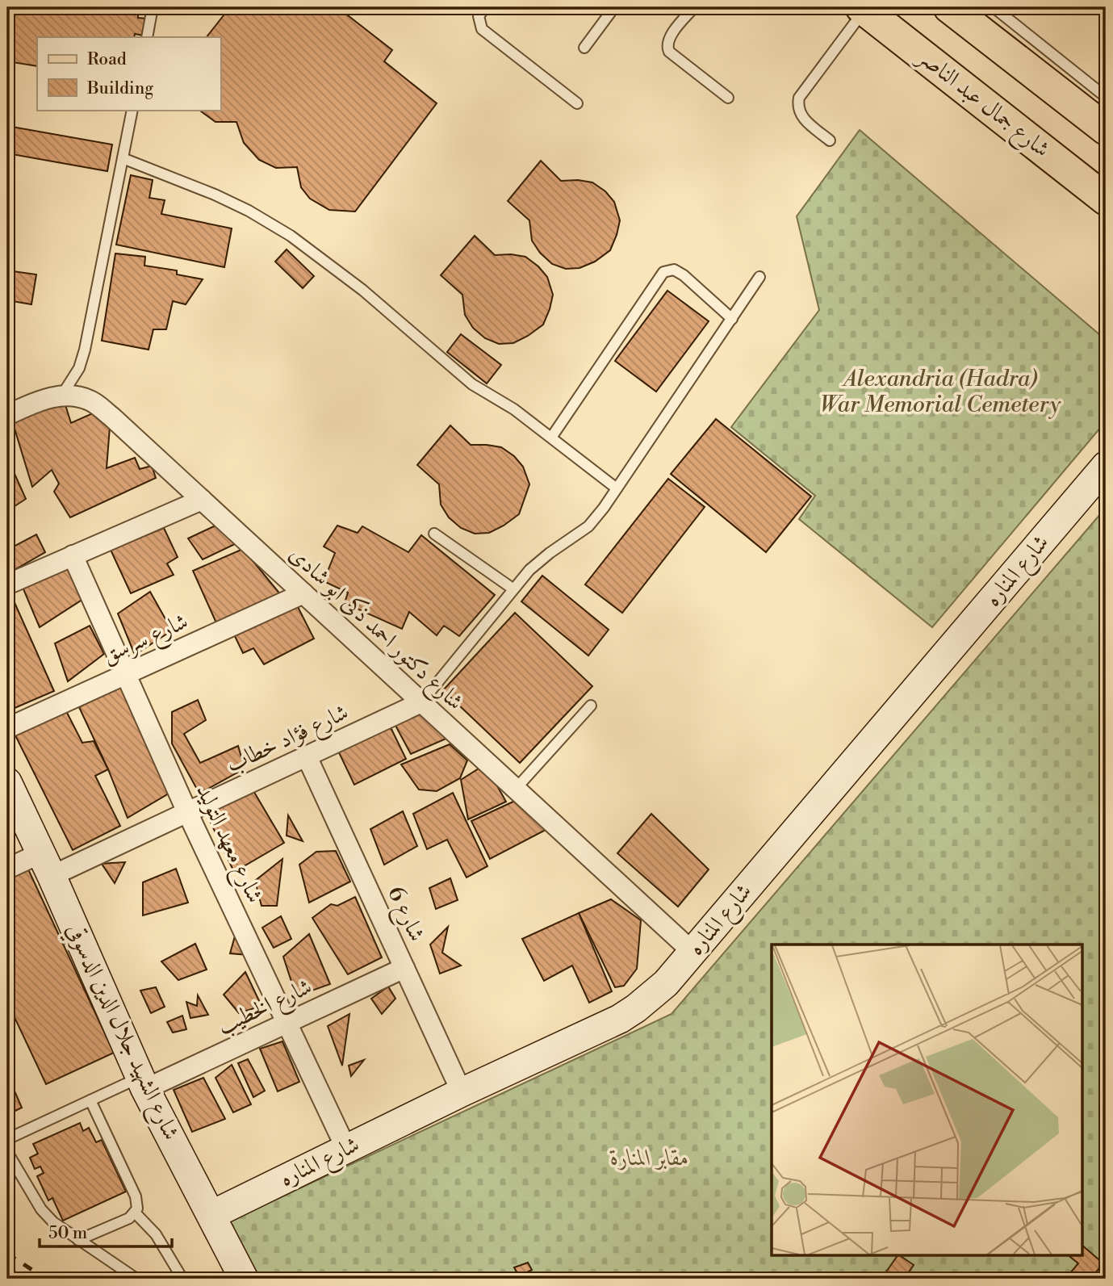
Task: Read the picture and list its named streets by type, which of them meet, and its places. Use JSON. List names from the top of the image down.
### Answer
{
  "streets": {
    "main road": ["شارع جمال عبد الناصر"],
    "street": [
      "شارع المناره",
      "شارع دكتور احمد ذكى ابو شادى",
      "شارع سرسق",
      "شارع فؤاد خطاب",
      "شارع معهد التوليد",
      "شارع 6",
      "شارع الخطيب",
      "شارع الشهيد جلال الدين الدسوقي"
    ]
  },
  "crossings": [
    ["شارع المناره", "شارع دكتور احمد ذكى ابو شادى"],
    ["شارع المناره", "شارع معهد التوليد"],
    ["شارع المناره", "شارع 6"],
    ["شارع المناره", "شارع الشهيد جلال الدين الدسوقي"],
    ["شارع دكتور احمد ذكى ابو شادى", "شارع سرسق"],
    ["شارع دكتور احمد ذكى ابو شادى", "شارع فؤاد خطاب"],
    ["شارع سرسق", "شارع معهد التوليد"],
    ["شارع فؤاد خطاب", "شارع معهد التوليد"],
    ["شارع فؤاد خطاب", "شارع 6"],
    ["شارع فؤاد خطاب", "شارع الشهيد جلال الدين الدسوقي"],
    ["شارع معهد التوليد", "شارع الخطيب"],
    ["شارع 6", "شارع الخطيب"],
    ["شارع الخطيب", "شارع الشهيد جلال الدين الدسوقي"]
  ],
  "parks": ["Alexandria (Hadra) War Memorial Cemetery", "مقابر المنارة"],
  "legend": ["Road", "Building"],
  "scale_bar": "50 m"
}
